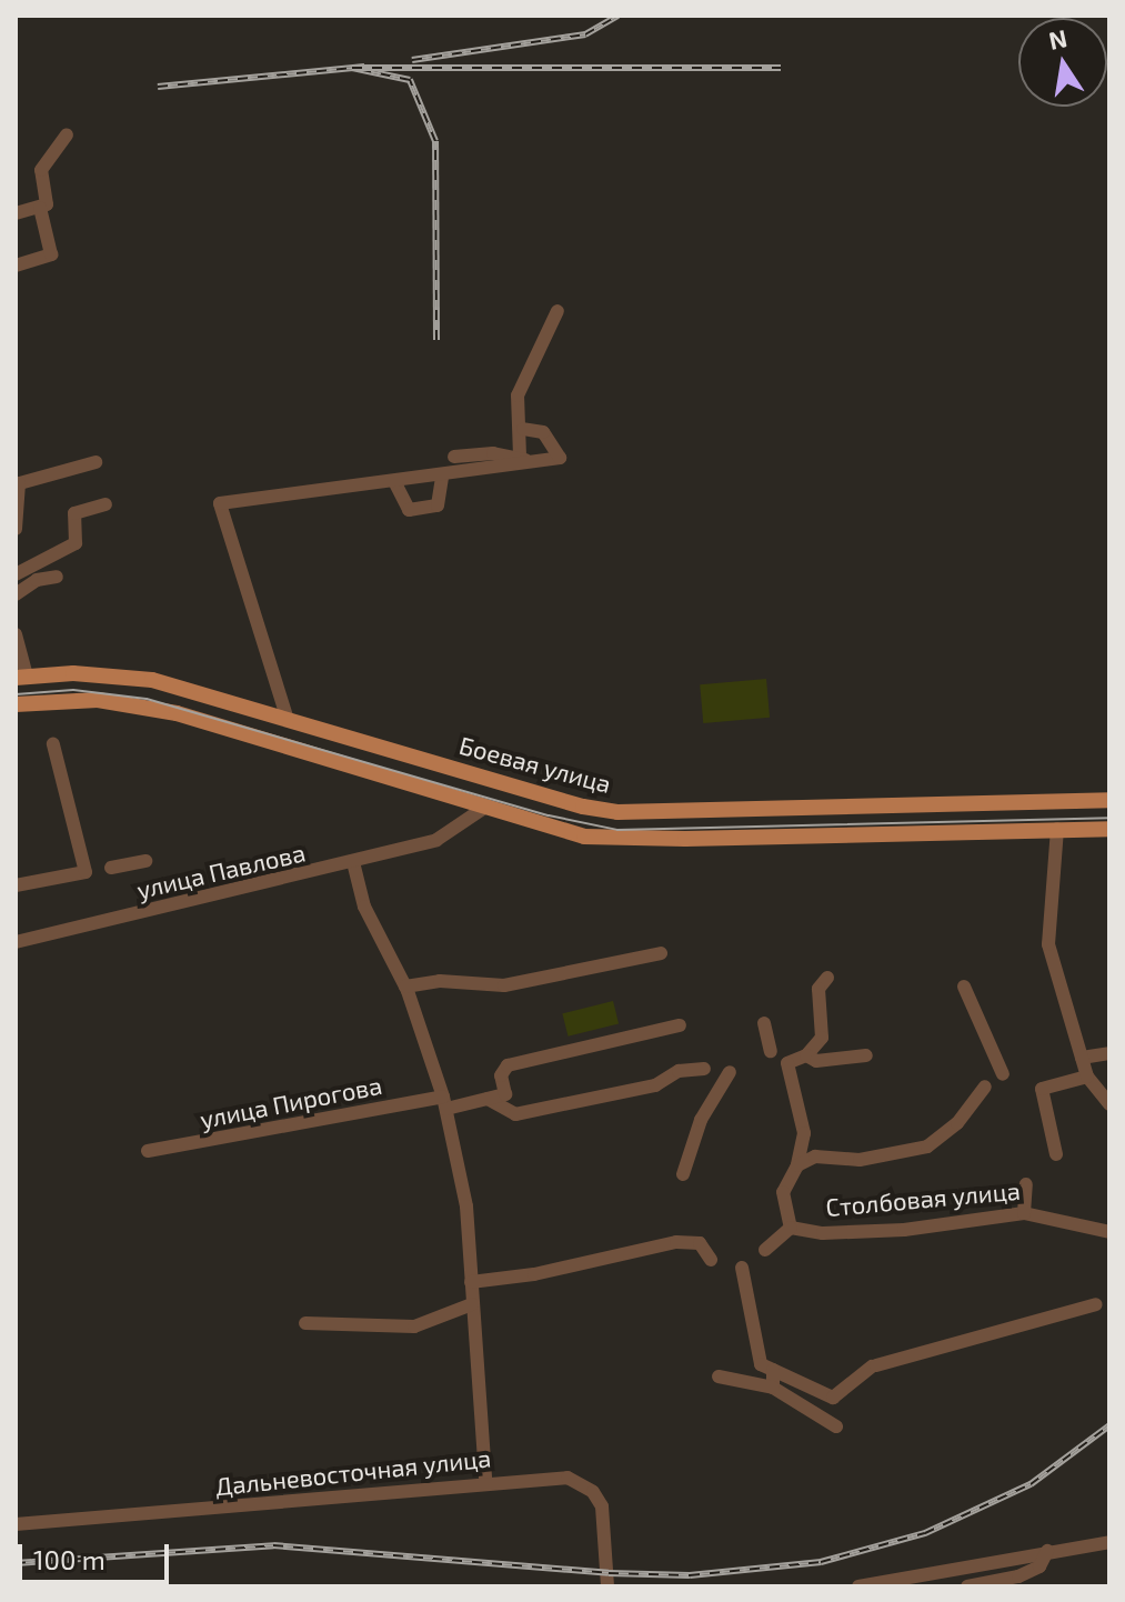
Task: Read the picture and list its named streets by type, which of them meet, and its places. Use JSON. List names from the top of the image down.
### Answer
{
  "streets": {
    "main road": ["Боевая улица"],
    "street": [
      "улица Павлова",
      "улица Пирогова",
      "Столбовая улица",
      "Дальневосточная улица"
    ]
  },
  "scale_bar": "100 m",
  "north": "top"
}
